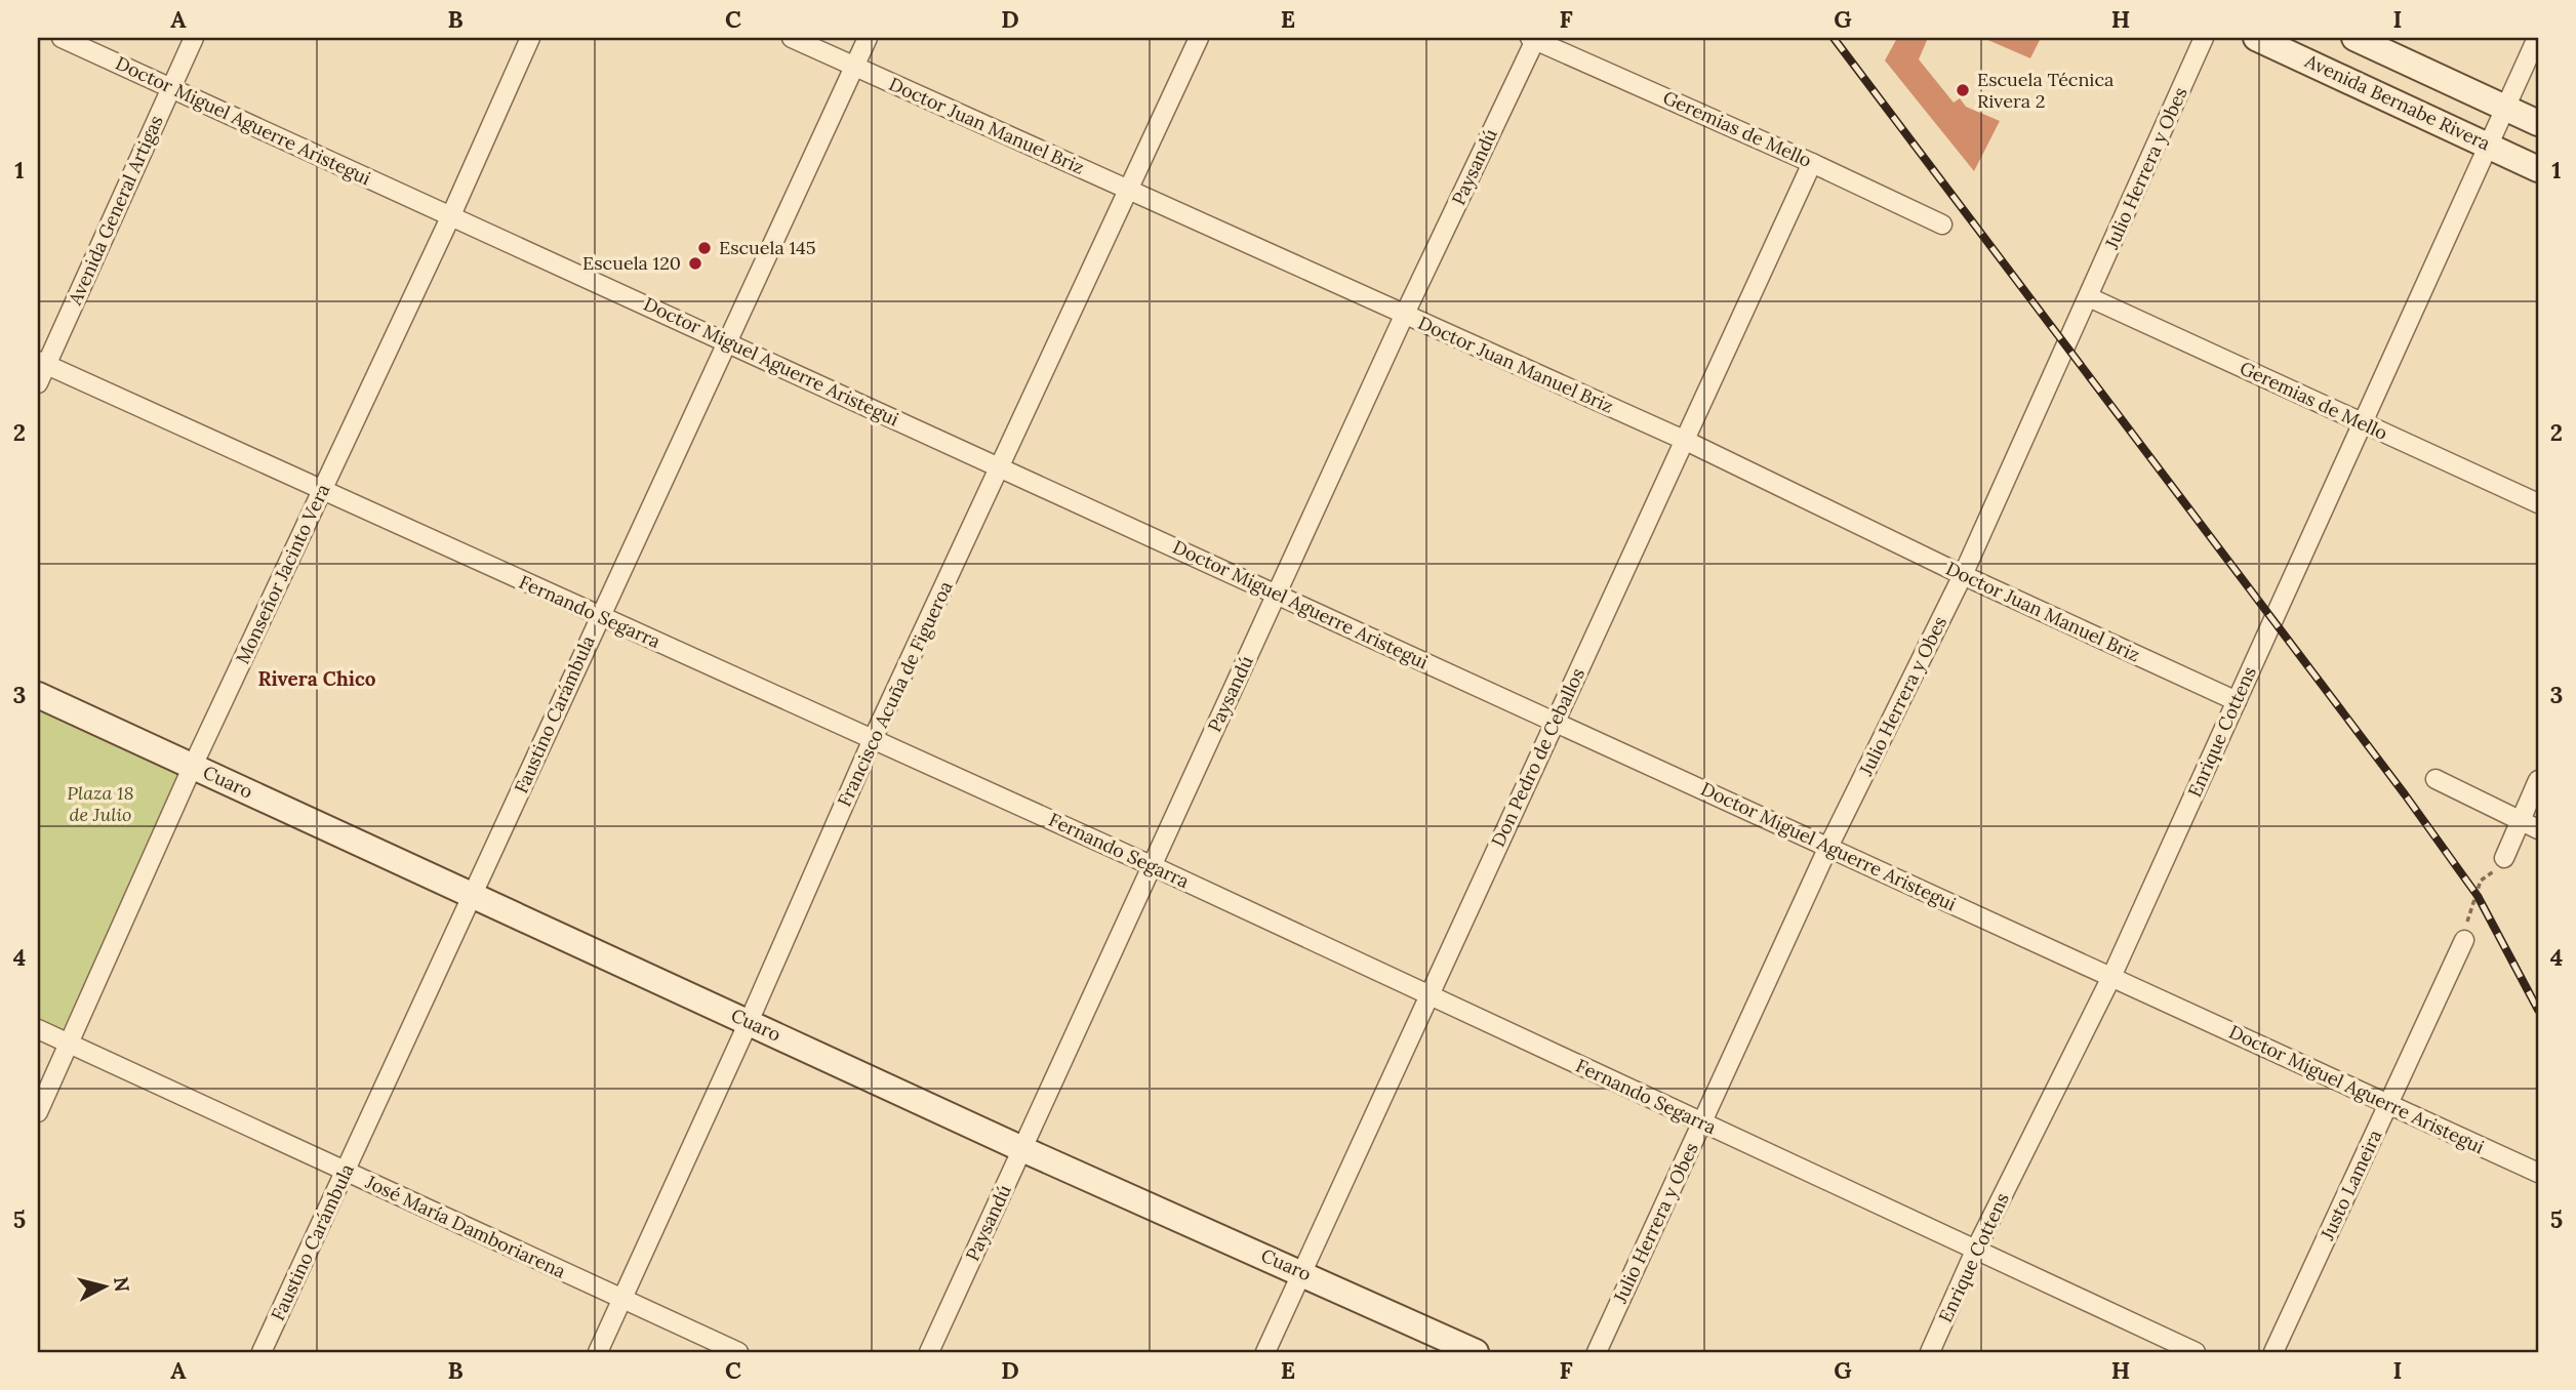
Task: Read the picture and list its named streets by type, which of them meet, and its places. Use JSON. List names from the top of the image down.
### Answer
{
  "streets": {
    "street": [
      "Avenida Bernabe Rivera",
      "Doctor Miguel Aguerre Aristegui",
      "Doctor Juan Manuel Briz",
      "Geremias de Mello",
      "Paysandú",
      "Julio Herrera y Obes",
      "Avenida General Artigas",
      "Monseñor Jacinto Vera",
      "Fernando Segarra",
      "Francisco Acuña de Figueroa",
      "Faustino Carámbula",
      "Enrique Cottens",
      "Don Pedro de Ceballos",
      "Cuaro",
      "Justo Lameira",
      "José María Damboriarena"
    ]
  },
  "crossings": [
    ["Avenida Bernabe Rivera", "Enrique Cottens"],
    ["Doctor Miguel Aguerre Aristegui", "Paysandú"],
    ["Doctor Miguel Aguerre Aristegui", "Julio Herrera y Obes"],
    ["Doctor Miguel Aguerre Aristegui", "Avenida General Artigas"],
    ["Doctor Miguel Aguerre Aristegui", "Monseñor Jacinto Vera"],
    ["Doctor Miguel Aguerre Aristegui", "Francisco Acuña de Figueroa"],
    ["Doctor Miguel Aguerre Aristegui", "Faustino Carámbula"],
    ["Doctor Miguel Aguerre Aristegui", "Enrique Cottens"],
    ["Doctor Miguel Aguerre Aristegui", "Don Pedro de Ceballos"],
    ["Doctor Miguel Aguerre Aristegui", "Justo Lameira"],
    ["Doctor Juan Manuel Briz", "Paysandú"],
    ["Doctor Juan Manuel Briz", "Julio Herrera y Obes"],
    ["Doctor Juan Manuel Briz", "Francisco Acuña de Figueroa"],
    ["Doctor Juan Manuel Briz", "Faustino Carámbula"],
    ["Doctor Juan Manuel Briz", "Enrique Cottens"],
    ["Doctor Juan Manuel Briz", "Don Pedro de Ceballos"],
    ["Geremias de Mello", "Paysandú"],
    ["Geremias de Mello", "Julio Herrera y Obes"],
    ["Geremias de Mello", "Enrique Cottens"],
    ["Geremias de Mello", "Don Pedro de Ceballos"],
    ["Paysandú", "Fernando Segarra"],
    ["Paysandú", "Cuaro"],
    ["Julio Herrera y Obes", "Fernando Segarra"],
    ["Avenida General Artigas", "Fernando Segarra"],
    ["Monseñor Jacinto Vera", "Fernando Segarra"],
    ["Monseñor Jacinto Vera", "Cuaro"],
    ["Monseñor Jacinto Vera", "José María Damboriarena"],
    ["Fernando Segarra", "Francisco Acuña de Figueroa"],
    ["Fernando Segarra", "Faustino Carámbula"],
    ["Fernando Segarra", "Enrique Cottens"],
    ["Fernando Segarra", "Don Pedro de Ceballos"],
    ["Francisco Acuña de Figueroa", "Cuaro"],
    ["Francisco Acuña de Figueroa", "José María Damboriarena"],
    ["Faustino Carámbula", "Cuaro"],
    ["Faustino Carámbula", "José María Damboriarena"],
    ["Don Pedro de Ceballos", "Cuaro"]
  ],
  "districts": ["Rivera Chico"],
  "parks": ["Plaza 18 de Julio"],
  "places": ["Escuela Técnica Rivera 2", "Escuela 145", "Escuela 120"],
  "north": "right",
  "grid": {
    "columns": [
      "A",
      "B",
      "C",
      "D",
      "E",
      "F",
      "G",
      "H",
      "I"
    ],
    "rows": [
      "1",
      "2",
      "3",
      "4",
      "5"
    ]
  }
}
